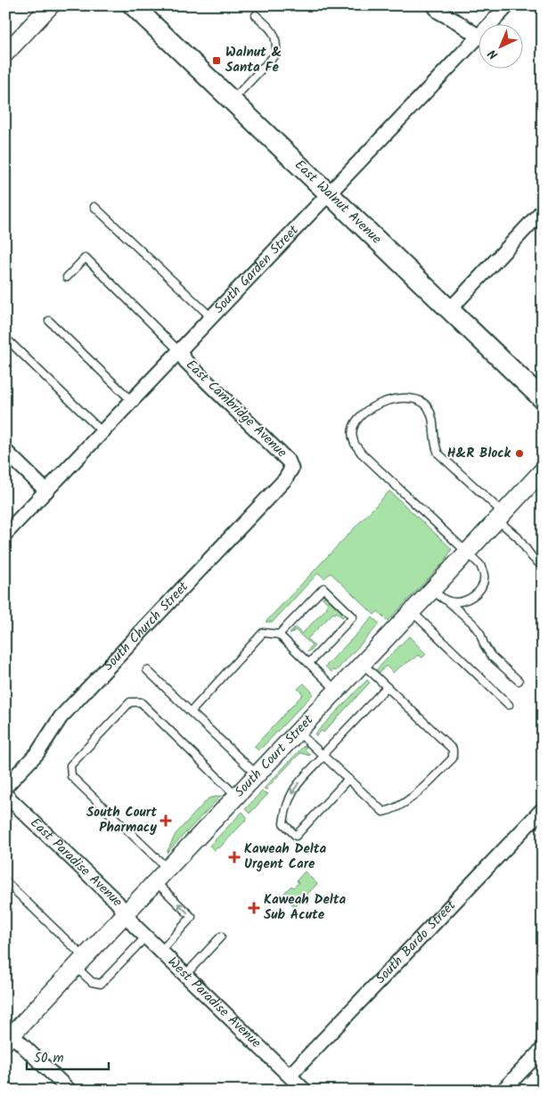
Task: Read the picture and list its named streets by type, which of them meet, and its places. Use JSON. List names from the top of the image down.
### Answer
{
  "streets": {
    "main road": ["East Walnut Avenue"],
    "street": [
      "South Garden Street",
      "East Cambridge Avenue",
      "South Church Street",
      "South Court Street",
      "East Paradise Avenue",
      "South Bardo Street",
      "West Paradise Avenue"
    ]
  },
  "crossings": [
    ["East Walnut Avenue", "South Garden Street"],
    ["South Garden Street", "East Cambridge Avenue"],
    ["East Cambridge Avenue", "South Church Street"],
    ["South Court Street", "East Paradise Avenue"],
    ["South Court Street", "West Paradise Avenue"],
    ["East Paradise Avenue", "West Paradise Avenue"],
    ["South Bardo Street", "West Paradise Avenue"]
  ],
  "places": {
    "transit": ["Walnut & Santa Fe"],
    "other": ["H&R Block"],
    "health": ["South Court Pharmacy", "Kaweah Delta Urgent Care", "Kaweah Delta Sub Acute"]
  },
  "scale_bar": "50 m",
  "north": "bottom left"
}
